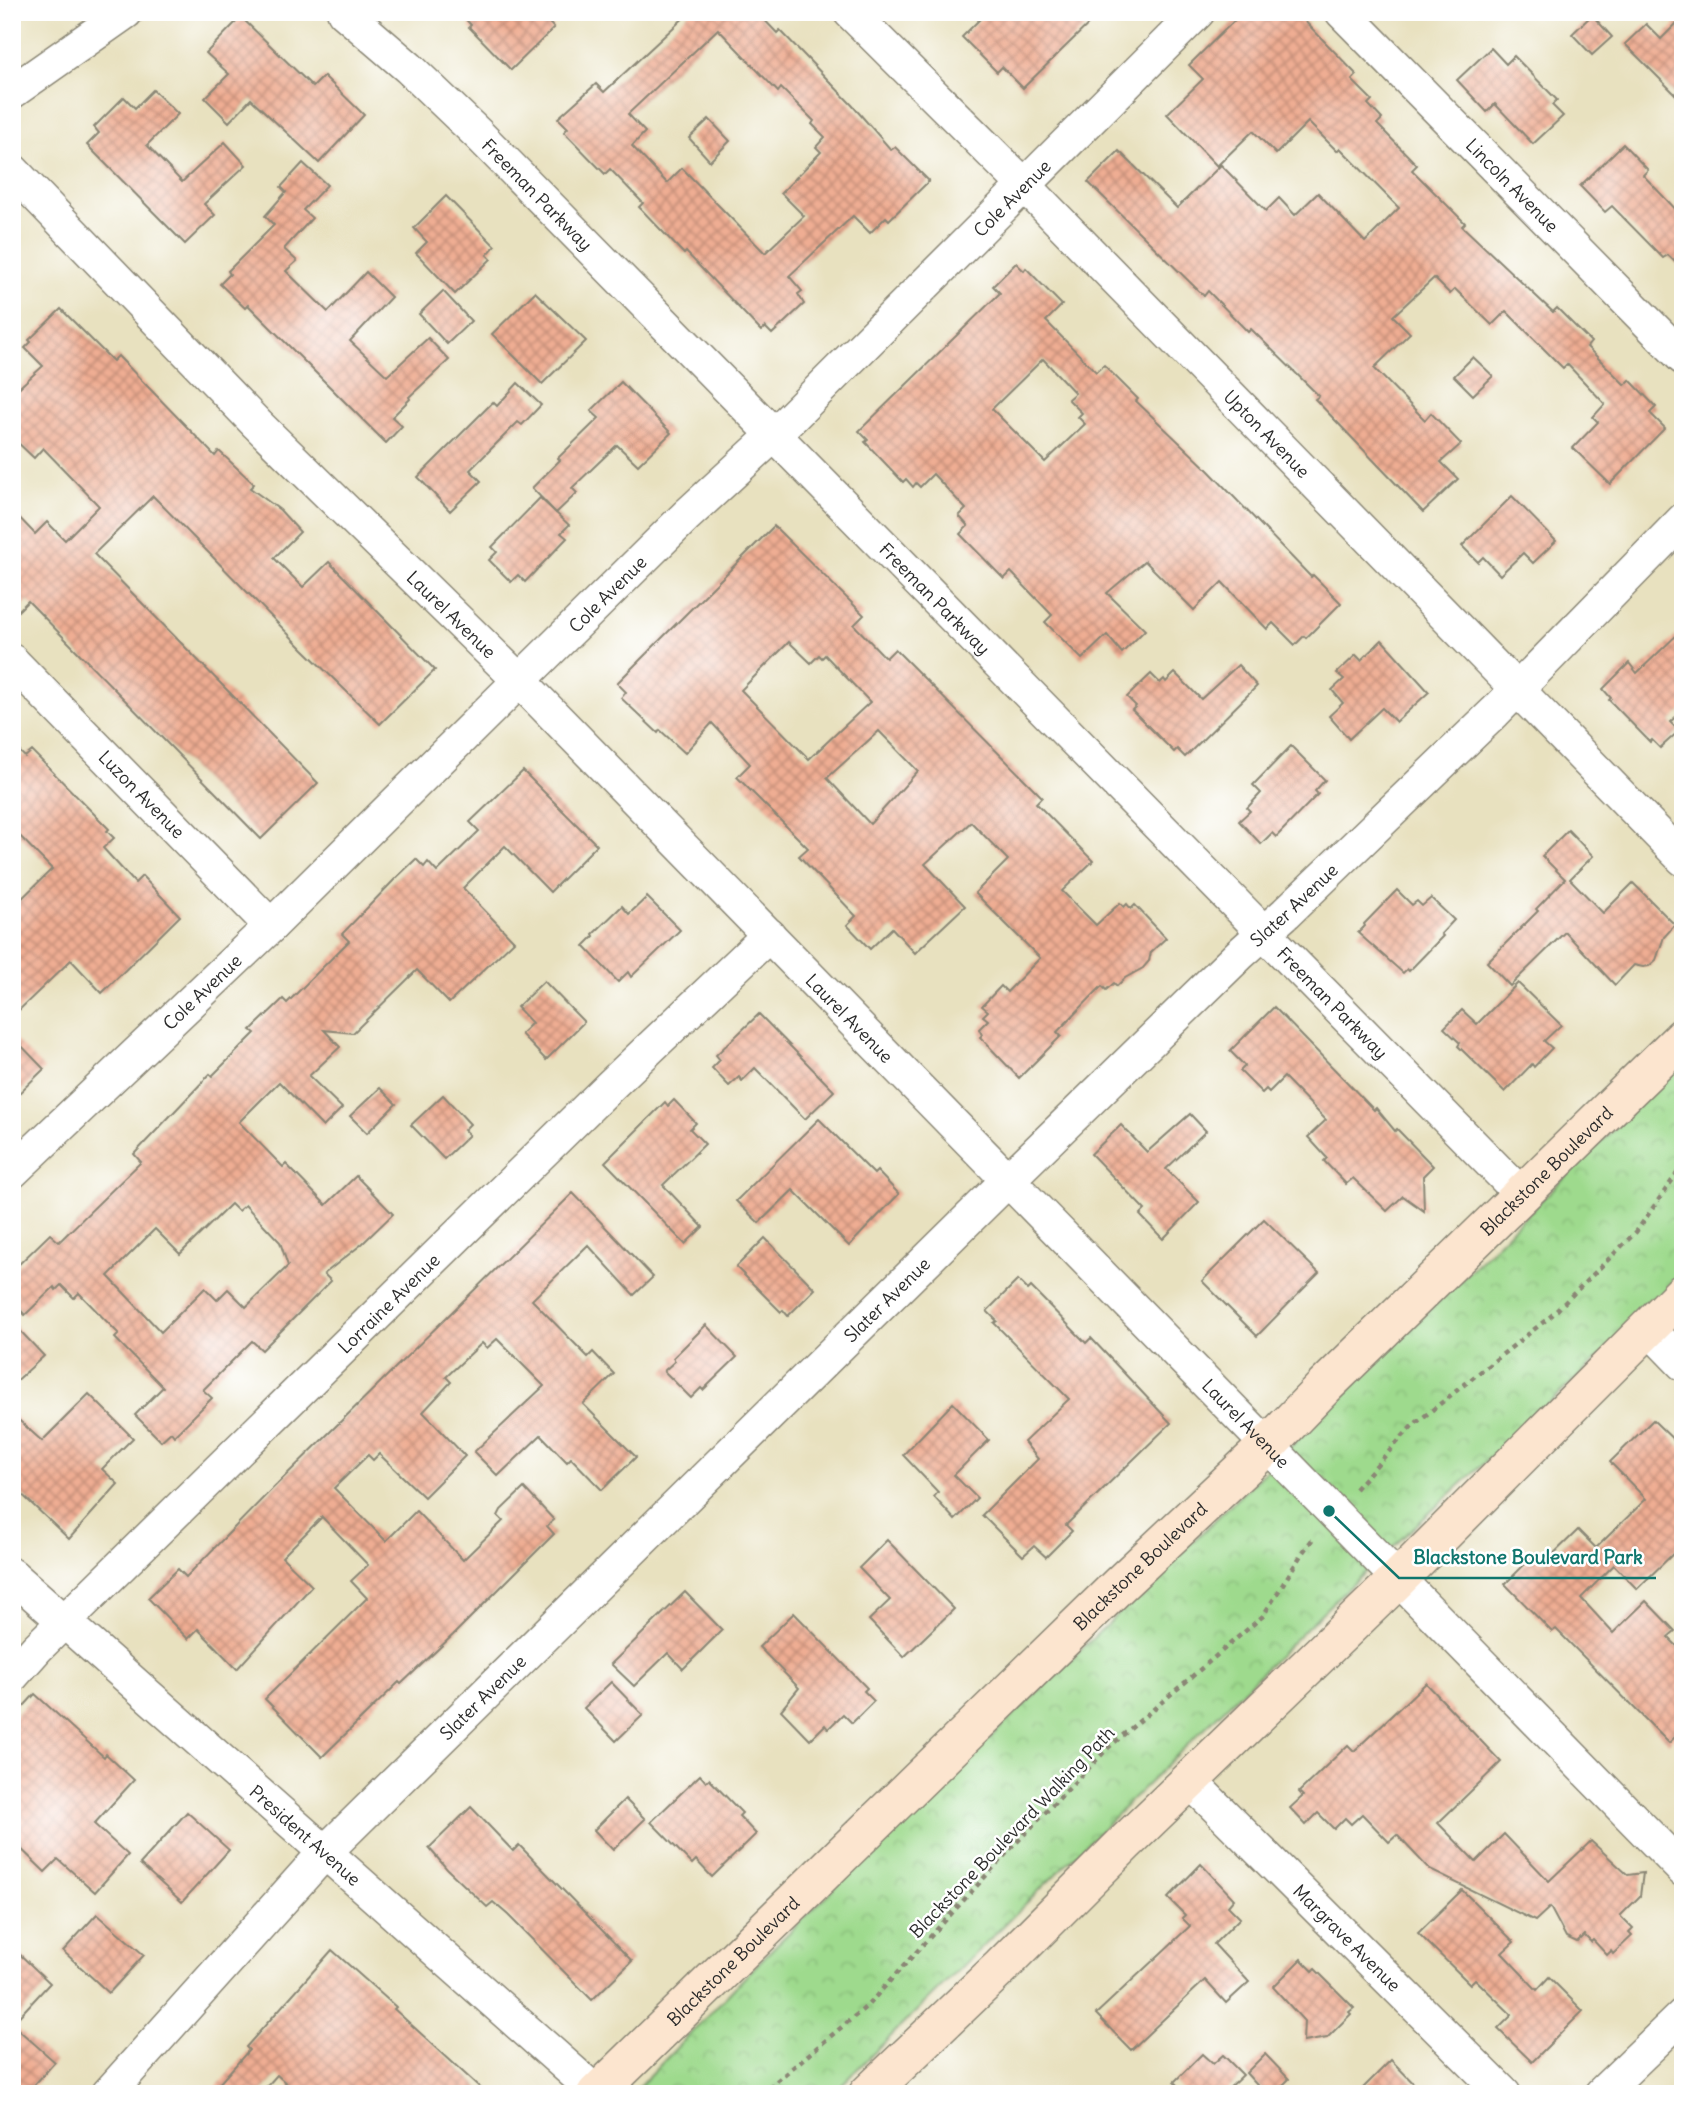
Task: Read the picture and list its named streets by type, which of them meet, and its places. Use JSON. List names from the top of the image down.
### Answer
{
  "streets": {
    "main road": ["Blackstone Boulevard"],
    "street": [
      "Lincoln Avenue",
      "Freeman Parkway",
      "Cole Avenue",
      "Upton Avenue",
      "Laurel Avenue",
      "Luzon Avenue",
      "Slater Avenue",
      "Lorraine Avenue",
      "President Avenue",
      "Margrave Avenue"
    ],
    "path": ["Blackstone Boulevard Walking Path"]
  },
  "crossings": [
    ["Freeman Parkway", "Cole Avenue"],
    ["Freeman Parkway", "Slater Avenue"],
    ["Freeman Parkway", "Blackstone Boulevard"],
    ["Cole Avenue", "Upton Avenue"],
    ["Cole Avenue", "Laurel Avenue"],
    ["Cole Avenue", "Luzon Avenue"],
    ["Upton Avenue", "Slater Avenue"],
    ["Laurel Avenue", "Slater Avenue"],
    ["Laurel Avenue", "Blackstone Boulevard"],
    ["Laurel Avenue", "Lorraine Avenue"],
    ["Laurel Avenue", "Blackstone Boulevard Walking Path"],
    ["Slater Avenue", "President Avenue"],
    ["Blackstone Boulevard", "President Avenue"],
    ["Lorraine Avenue", "President Avenue"]
  ],
  "places": ["Blackstone Boulevard Park"]
}
